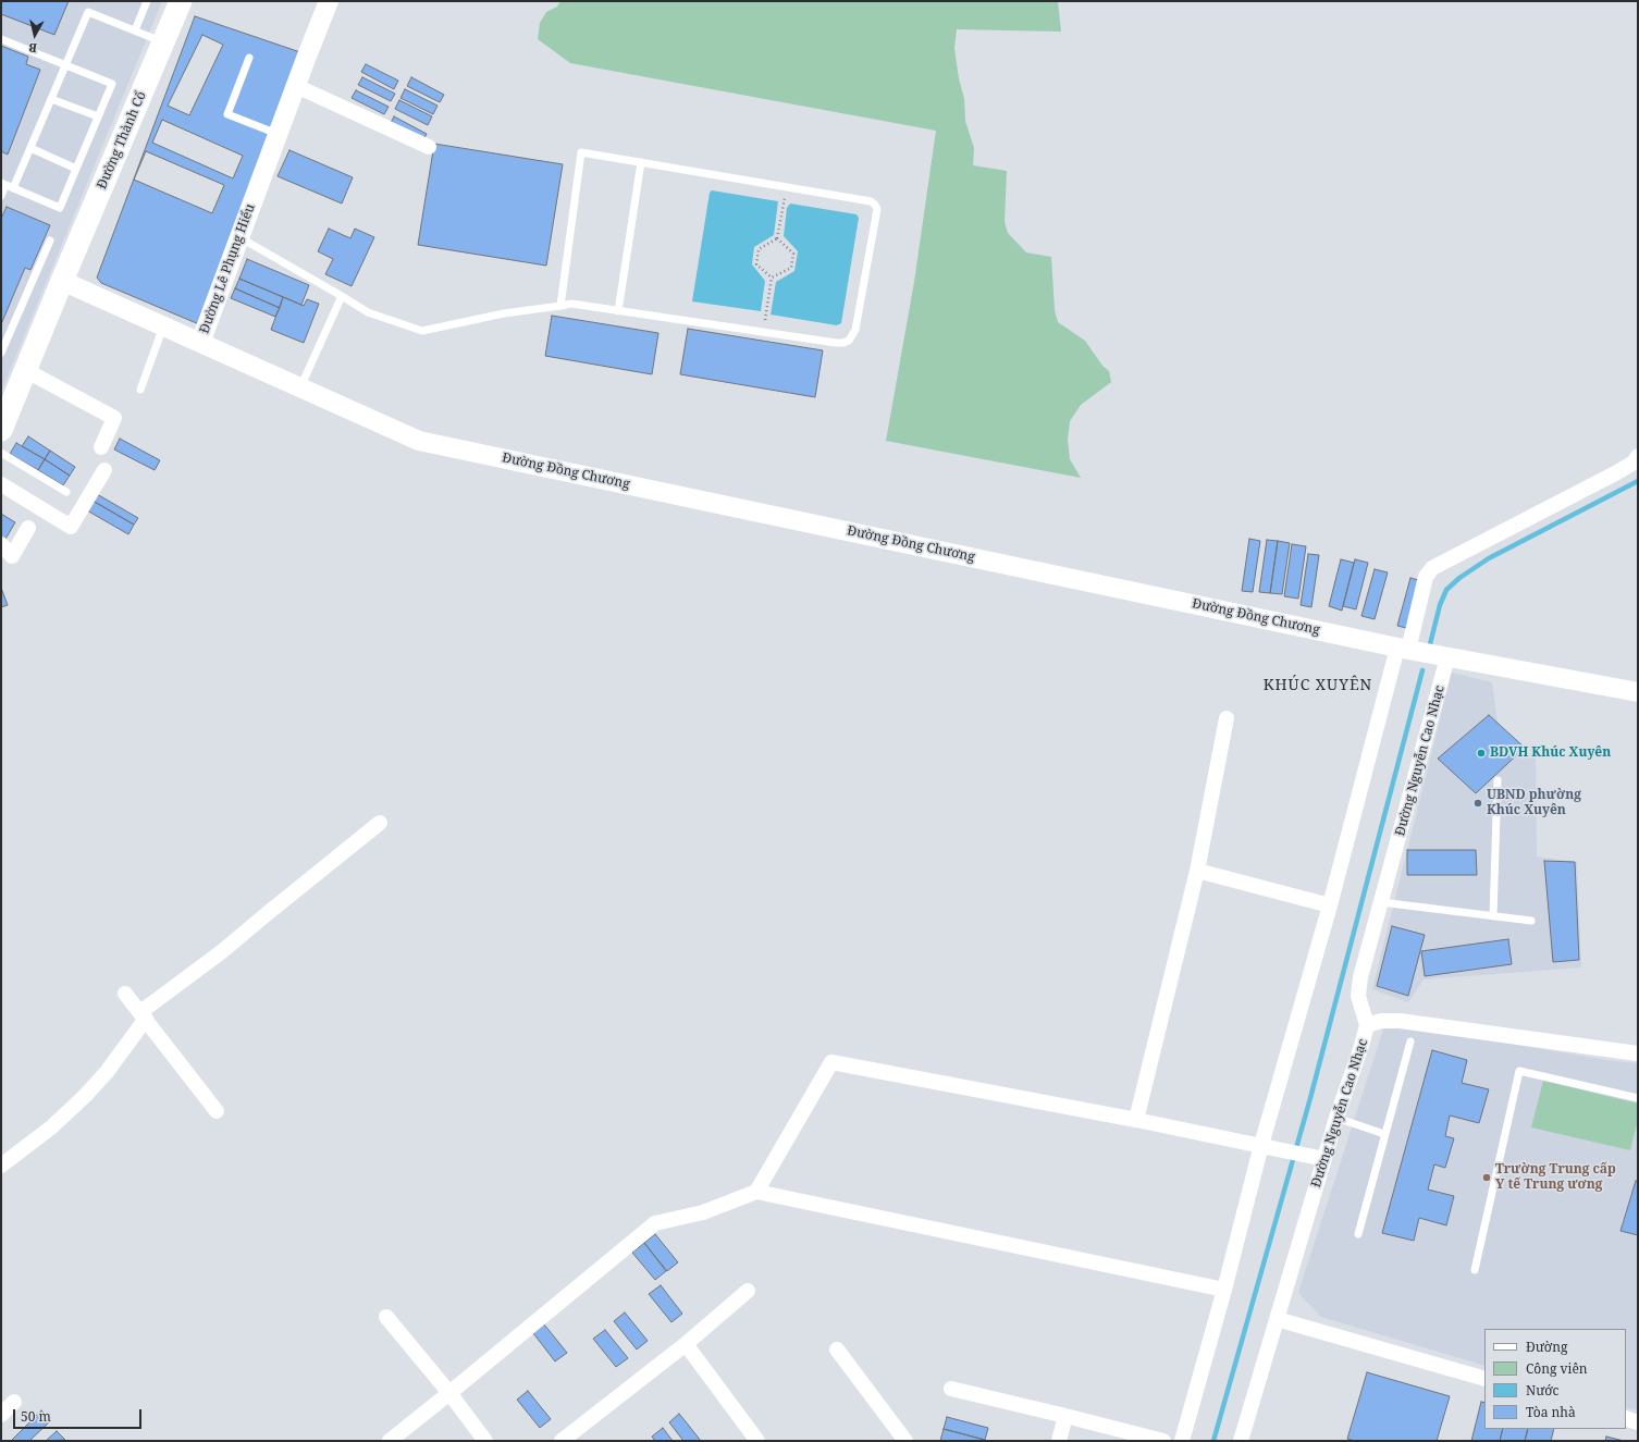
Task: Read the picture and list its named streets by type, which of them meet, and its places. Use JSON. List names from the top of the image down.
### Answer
{
  "streets": {
    "main road": ["Đường Thành Cổ"],
    "street": ["Đường Lê Phụng Hiểu", "Đường Đồng Chương", "Đường Nguyễn Cao Nhạc"]
  },
  "crossings": [
    ["Đường Thành Cổ", "Đường Lê Phụng Hiểu"],
    ["Đường Lê Phụng Hiểu", "Đường Đồng Chương"],
    ["Đường Đồng Chương", "Đường Nguyễn Cao Nhạc"]
  ],
  "districts": ["KHÚC XUYÊN"],
  "places": ["BDVH Khúc Xuyên", "UBND phường Khúc Xuyên", "Trường Trung cấp Y tế Trung ương"],
  "legend": [
    "Đường",
    "Công viên",
    "Nước",
    "Tòa nhà"
  ],
  "scale_bar": "50 m",
  "north": "bottom"
}
